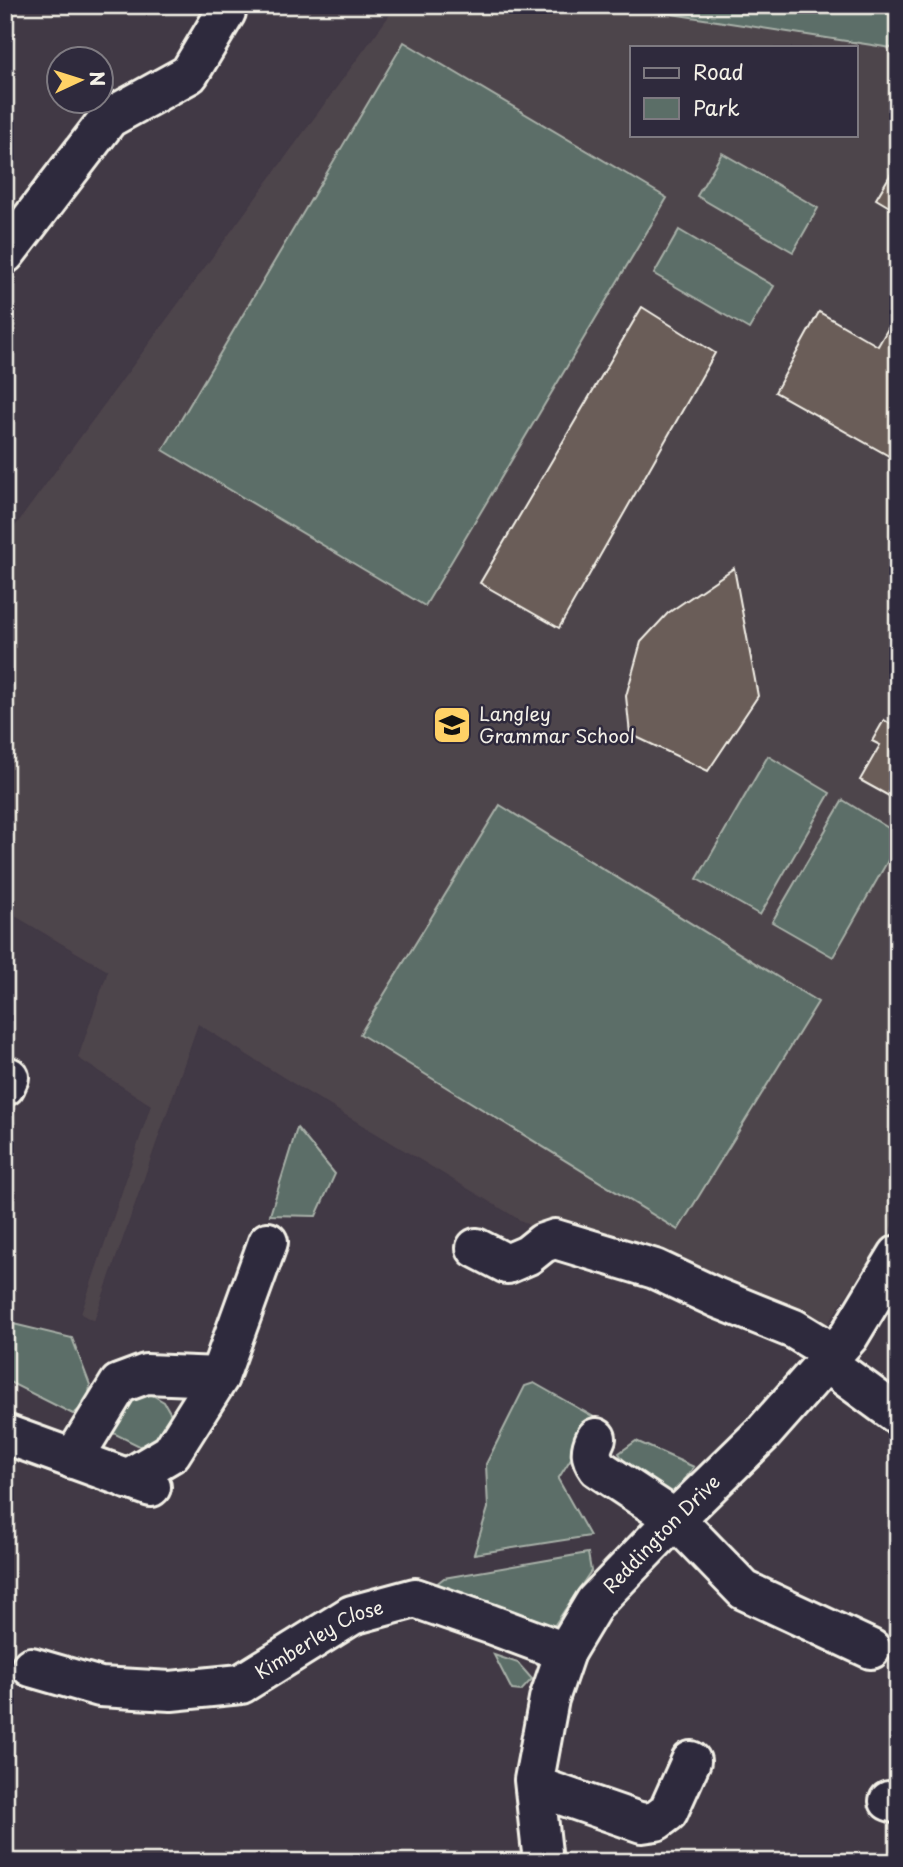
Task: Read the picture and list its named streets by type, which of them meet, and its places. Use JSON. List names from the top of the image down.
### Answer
{
  "streets": {
    "street": ["Reddington Drive", "Kimberley Close"]
  },
  "crossings": [
    ["Reddington Drive", "Kimberley Close"]
  ],
  "places": {
    "school or university": ["Langley Grammar School"]
  },
  "legend": ["Road", "Park"],
  "north": "right"
}
